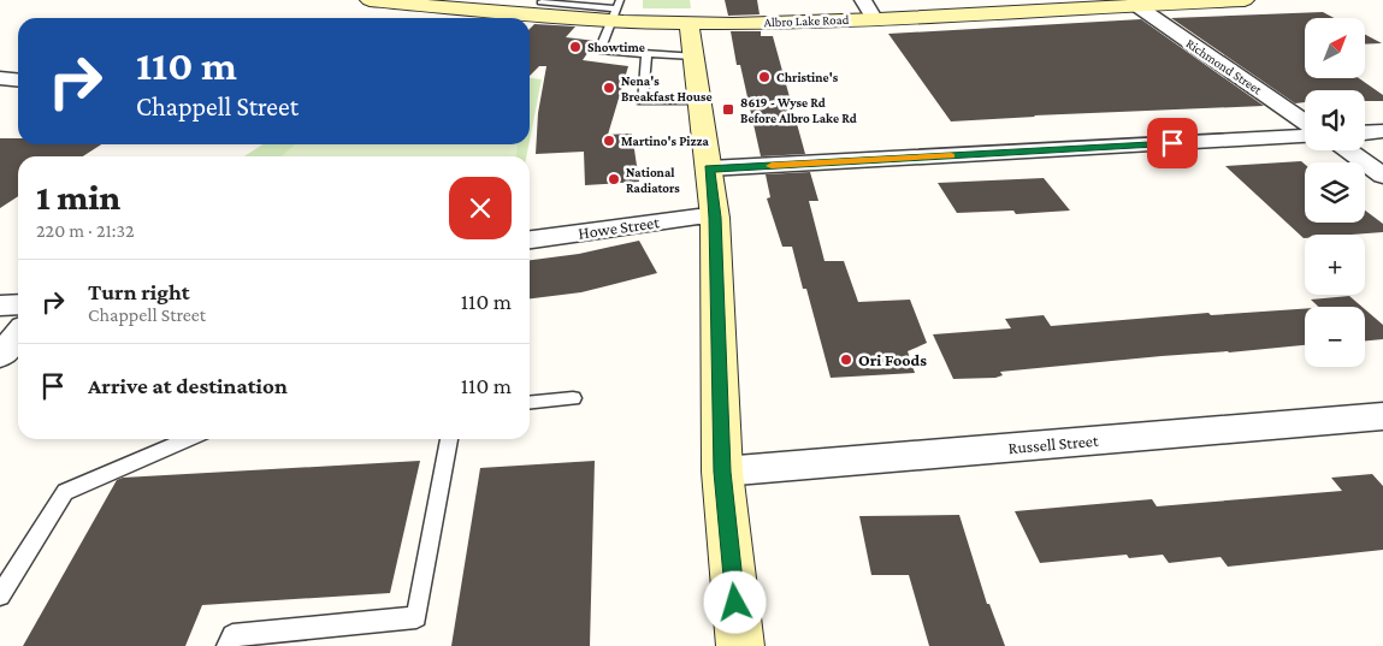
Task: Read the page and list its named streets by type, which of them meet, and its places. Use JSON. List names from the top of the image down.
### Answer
{
  "streets": {
    "main road": ["Albro Lake Road"],
    "street": ["Richmond Street", "Howe Street", "Russell Street"]
  },
  "crossings": [
    ["Albro Lake Road", "Richmond Street"]
  ],
  "places": {
    "other": [
      "Showtime",
      "Christine's",
      "Nena's Breakfast House",
      "Martino's Pizza",
      "National Radiators",
      "Ori Foods"
    ],
    "transit": ["8619 - Wyse Rd Before Albro Lake Rd"]
  },
  "north": "top right",
  "page": {
    "map_buttons": ["+", "−"],
    "turn": ["110 m", "Chappell Street"],
    "heading": ["1 min", "220 m · 21:32"],
    "list": [
      {
        "name": "Turn right",
        "note": "Chappell Street",
        "value": "110 m"
      },
      {
        "name": "Arrive at destination",
        "value": "110 m"
      }
    ]
  }
}
